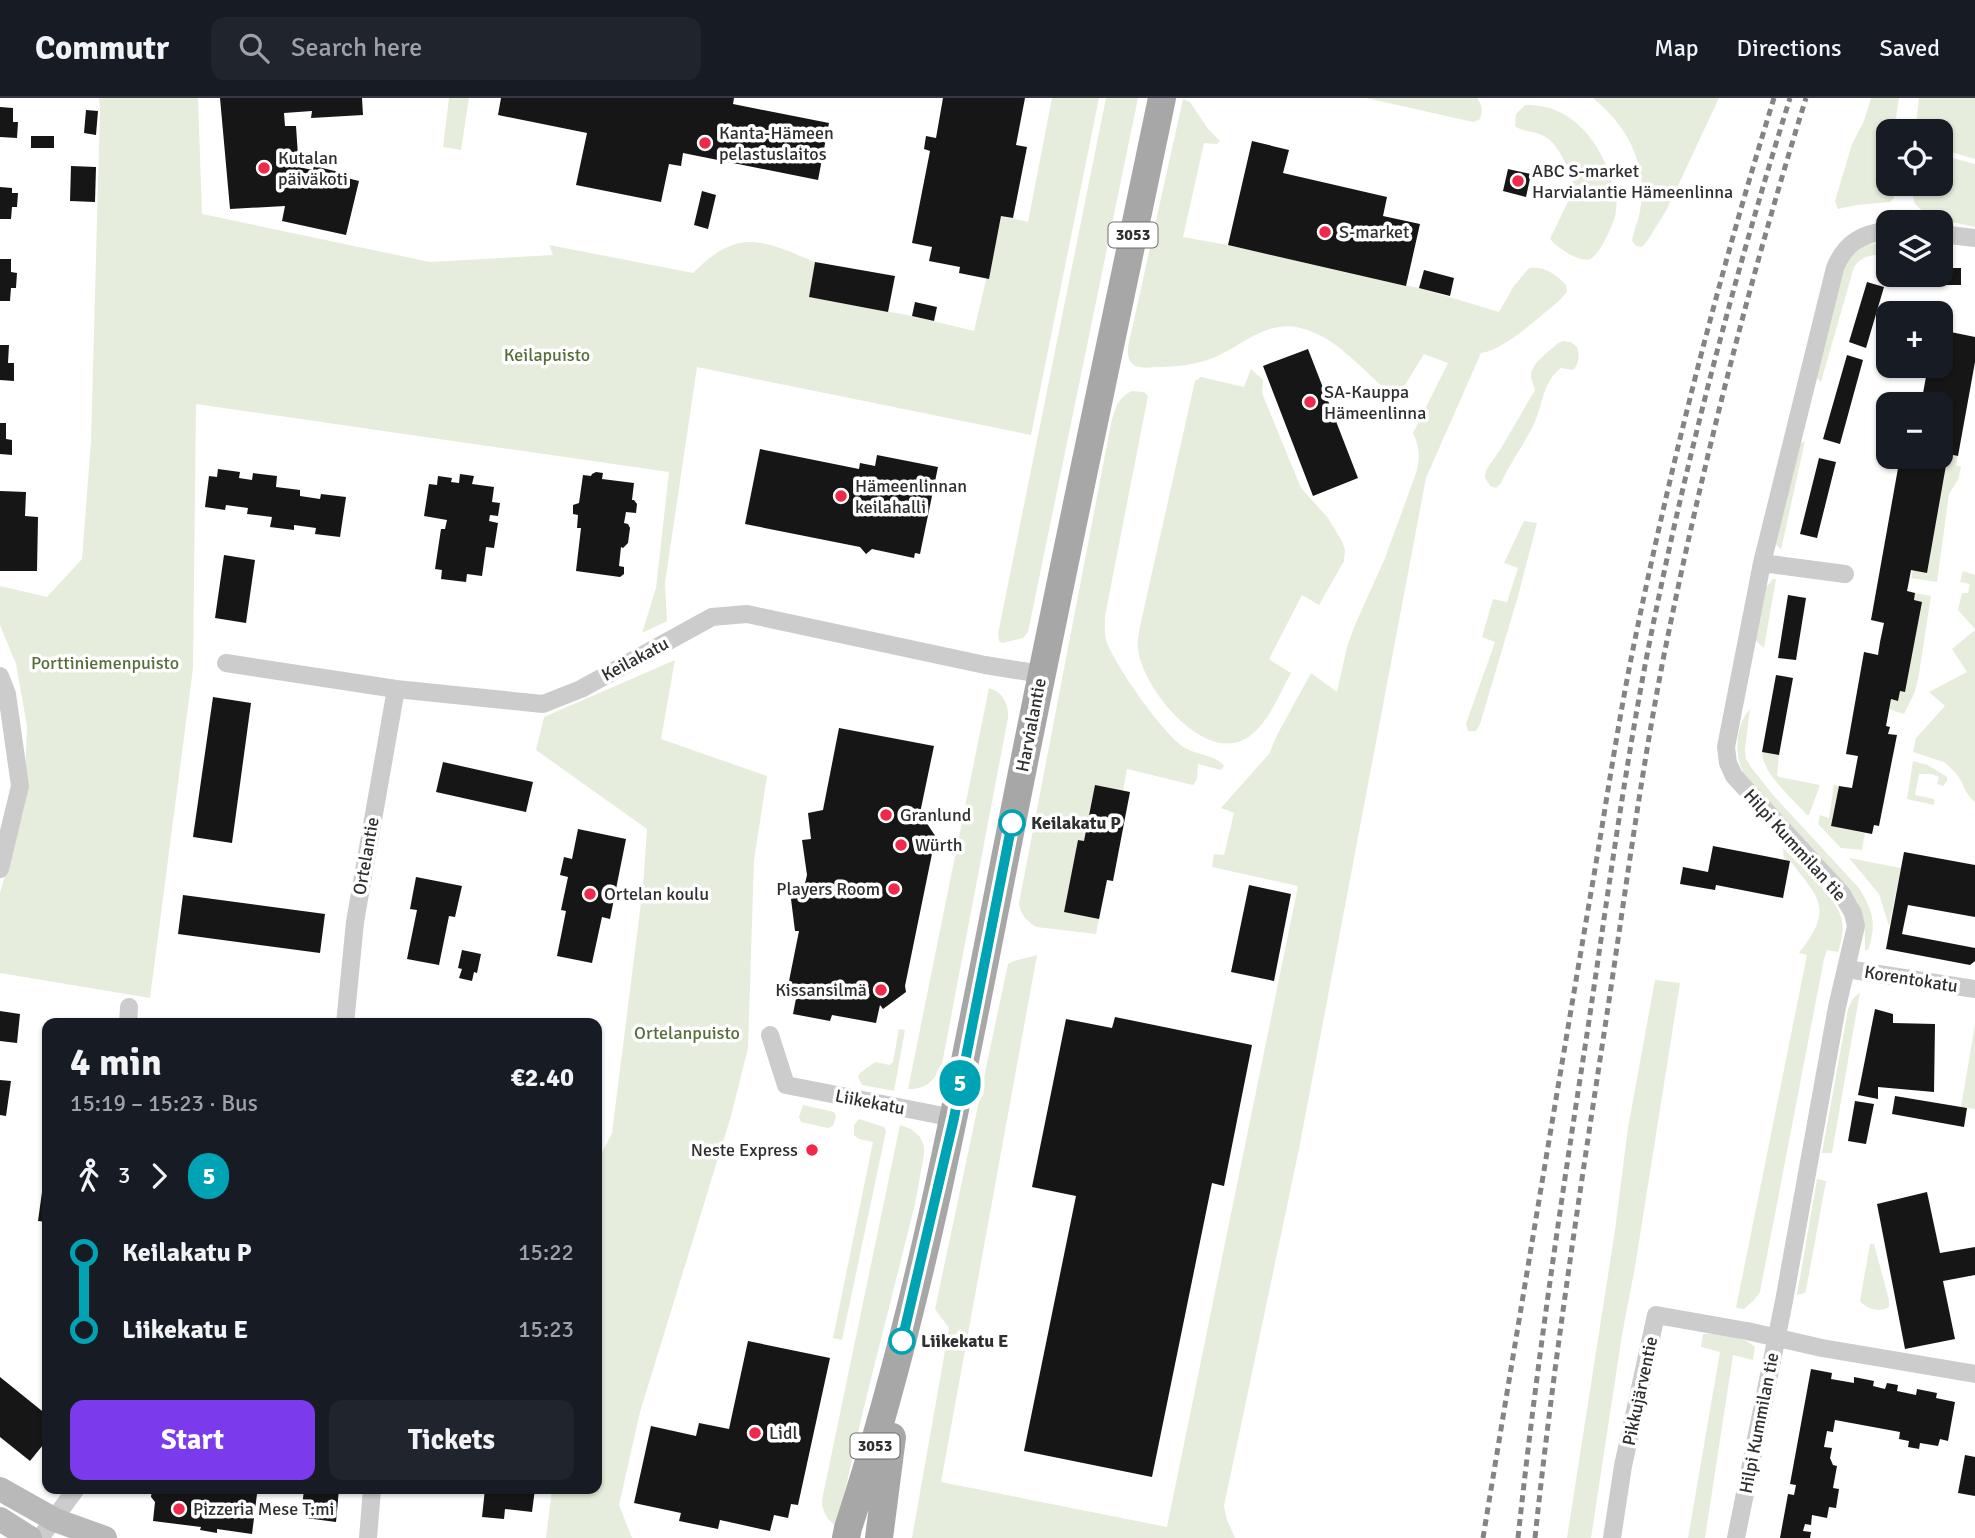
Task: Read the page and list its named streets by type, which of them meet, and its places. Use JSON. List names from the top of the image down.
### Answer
{
  "streets": {
    "main road": ["3053", "Harvialantie"],
    "street": [
      "Keilakatu",
      "Hilpi Kummilan tie",
      "Ortelantie",
      "Korentokatu",
      "Liikekatu",
      "Pikkujärventie"
    ]
  },
  "crossings": [
    ["Keilakatu", "Harvialantie"],
    ["Keilakatu", "Ortelantie"],
    ["Harvialantie", "Liikekatu"],
    ["Hilpi Kummilan tie", "Korentokatu"],
    ["Hilpi Kummilan tie", "Pikkujärventie"]
  ],
  "parks": ["Keilapuisto", "Porttiniemenpuisto", "Ortelanpuisto"],
  "places": [
    "Kanta-Hämeen pelastuslaitos",
    "Kutalan päiväkoti",
    "ABC S-market Harvialantie Hämeenlinna",
    "S-market",
    "SA-Kauppa Hämeenlinna",
    "Hämeenlinnan keilahalli",
    "Granlund",
    "Keilakatu P",
    "Würth",
    "Players Room",
    "Ortelan koulu",
    "Kissansilmä",
    "Neste Express",
    "Liikekatu E",
    "Lidl",
    "Pizzeria Mese T:mi"
  ],
  "lines": ["bus line 5"],
  "page": {
    "header": "Commutr",
    "search": "Search here",
    "nav": ["Map", "Directions", "Saved"],
    "on_map": "5",
    "map_buttons": ["+", "−"],
    "heading": ["4 min", "15:19 – 15:23 · Bus", "€2.40"],
    "legs": ["3", "5"],
    "list": [
      {
        "name": "Keilakatu P",
        "value": "15:22"
      },
      {
        "name": "Liikekatu E",
        "value": "15:23"
      }
    ],
    "buttons": ["Start", "Tickets"]
  }
}
